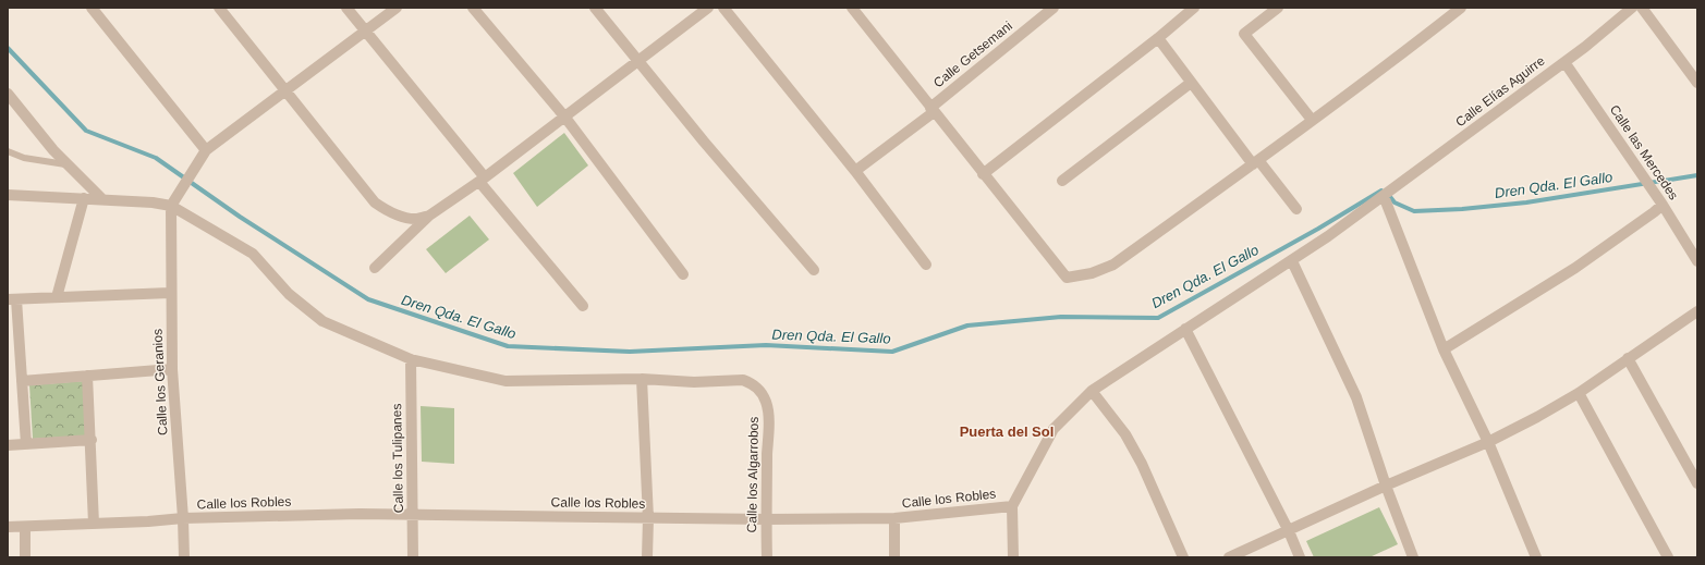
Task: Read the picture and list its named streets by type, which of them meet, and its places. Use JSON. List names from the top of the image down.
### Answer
{
  "streets": {
    "street": [
      "Calle Getsemani",
      "Calle Elías Aguirre",
      "Calle las Mercedes",
      "Calle los Geranios",
      "Calle los Tulipanes",
      "Calle los Algarrobos",
      "Calle los Robles"
    ]
  },
  "crossings": [
    ["Calle Elías Aguirre", "Calle las Mercedes"],
    ["Calle Elías Aguirre", "Calle los Robles"],
    ["Calle los Geranios", "Calle los Robles"],
    ["Calle los Tulipanes", "Calle los Robles"],
    ["Calle los Algarrobos", "Calle los Robles"]
  ],
  "districts": ["Puerta del Sol"],
  "water": ["Dren Qda. El Gallo"]
}
